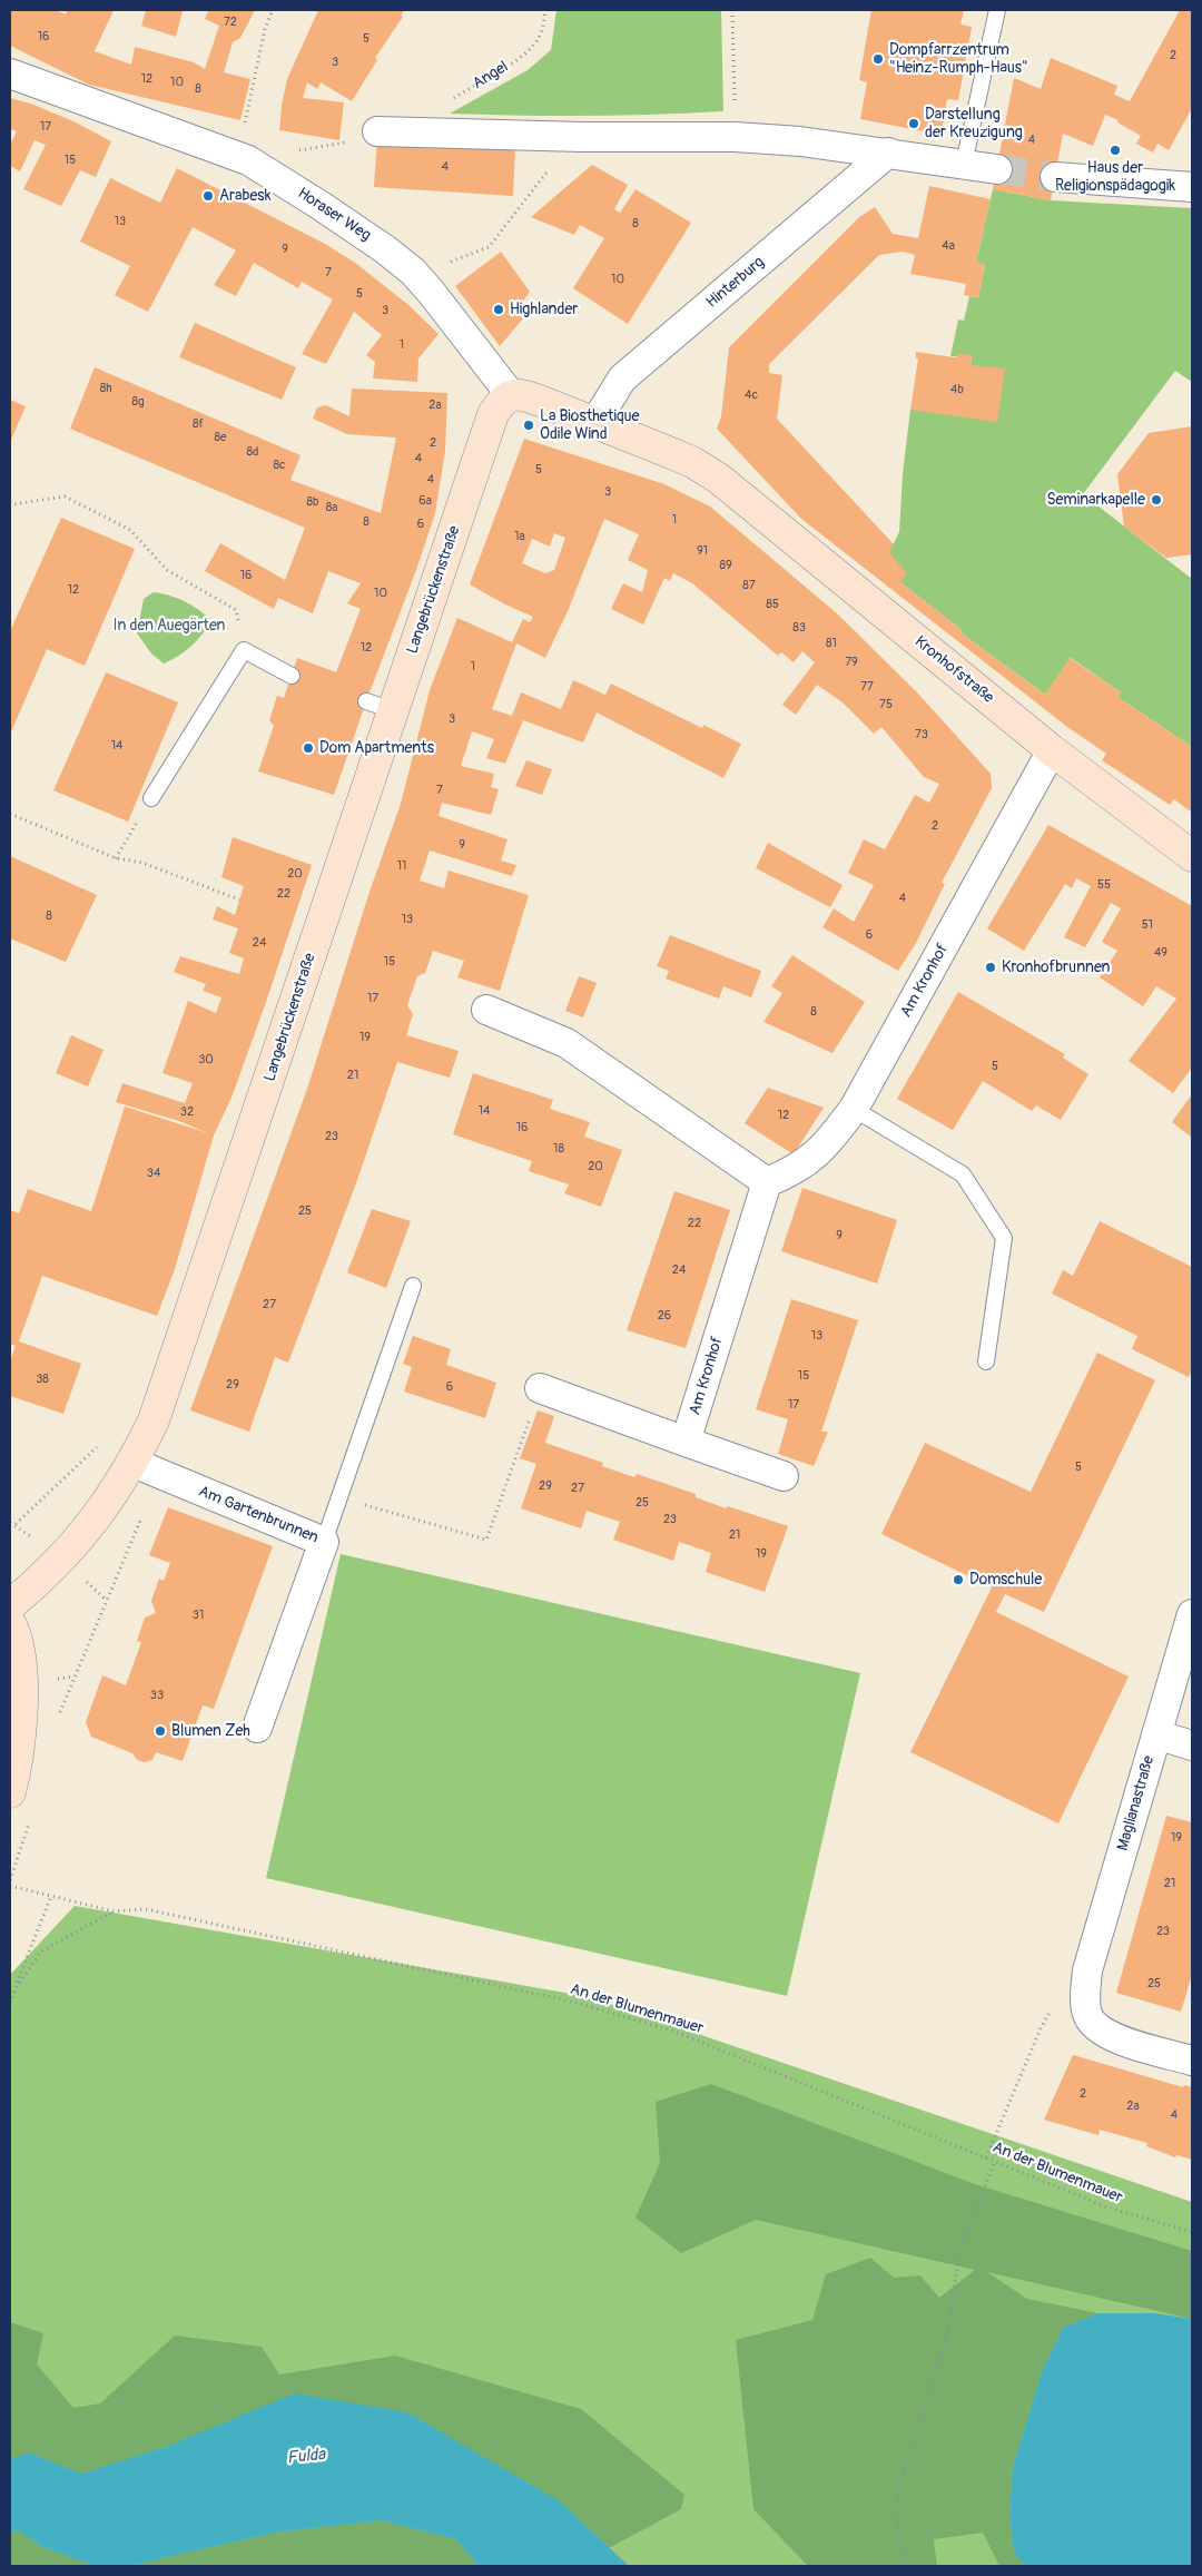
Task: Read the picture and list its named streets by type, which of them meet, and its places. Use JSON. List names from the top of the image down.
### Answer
{
  "streets": {
    "street": [
      "Horaser Weg",
      "Hinterburg",
      "Langebrückenstraße",
      "Kronhofstraße",
      "Am Kronhof",
      "Am Gartenbrunnen",
      "Maglianastraße"
    ],
    "path": ["Angel", "An der Blumenmauer"]
  },
  "crossings": [
    ["Horaser Weg", "Langebrückenstraße"],
    ["Hinterburg", "Kronhofstraße"],
    ["Langebrückenstraße", "Am Gartenbrunnen"],
    ["Kronhofstraße", "Am Kronhof"]
  ],
  "water": ["Fulda"],
  "parks": ["In den Auegärten"],
  "places": [
    "Dompfarrzentrum \"Heinz-Rumph-Haus\"",
    "Darstellung der Kreuzigung",
    "Haus der Religionspädagogik",
    "Arabesk",
    "Highlander",
    "La Biosthetique Odile Wind",
    "Seminarkapelle",
    "Dom Apartments",
    "Kronhofbrunnen",
    "Domschule",
    "Blumen Zeh"
  ],
  "house_numbers": [
    "72",
    "16",
    "5",
    "2",
    "3",
    "12",
    "10",
    "8",
    "17",
    "4",
    "15",
    "4",
    "13",
    "8",
    "4a",
    "9",
    "7",
    "10",
    "5",
    "3",
    "1",
    "8h",
    "4b",
    "4c",
    "8g",
    "2a",
    "8f",
    "8e",
    "2",
    "8d",
    "4",
    "8c",
    "5",
    "4",
    "3",
    "6a",
    "8b",
    "8a",
    "1",
    "8",
    "6",
    "1a",
    "91",
    "89",
    "16",
    "87",
    "12",
    "10",
    "85",
    "83",
    "81",
    "12",
    "79",
    "1",
    "77",
    "75",
    "3",
    "73",
    "14",
    "7",
    "2",
    "9",
    "11",
    "20",
    "55",
    "22",
    "4",
    "8",
    "13",
    "51",
    "6",
    "24",
    "49",
    "15",
    "17",
    "8",
    "19",
    "30",
    "5",
    "21",
    "14",
    "32",
    "12",
    "16",
    "23",
    "18",
    "20",
    "34",
    "25",
    "22",
    "9",
    "24",
    "27",
    "26",
    "13",
    "15",
    "38",
    "29",
    "6",
    "17",
    "5",
    "29",
    "27",
    "25",
    "23",
    "21",
    "19",
    "31",
    "33",
    "19",
    "21",
    "23",
    "25",
    "2",
    "2a",
    "4"
  ]
}
